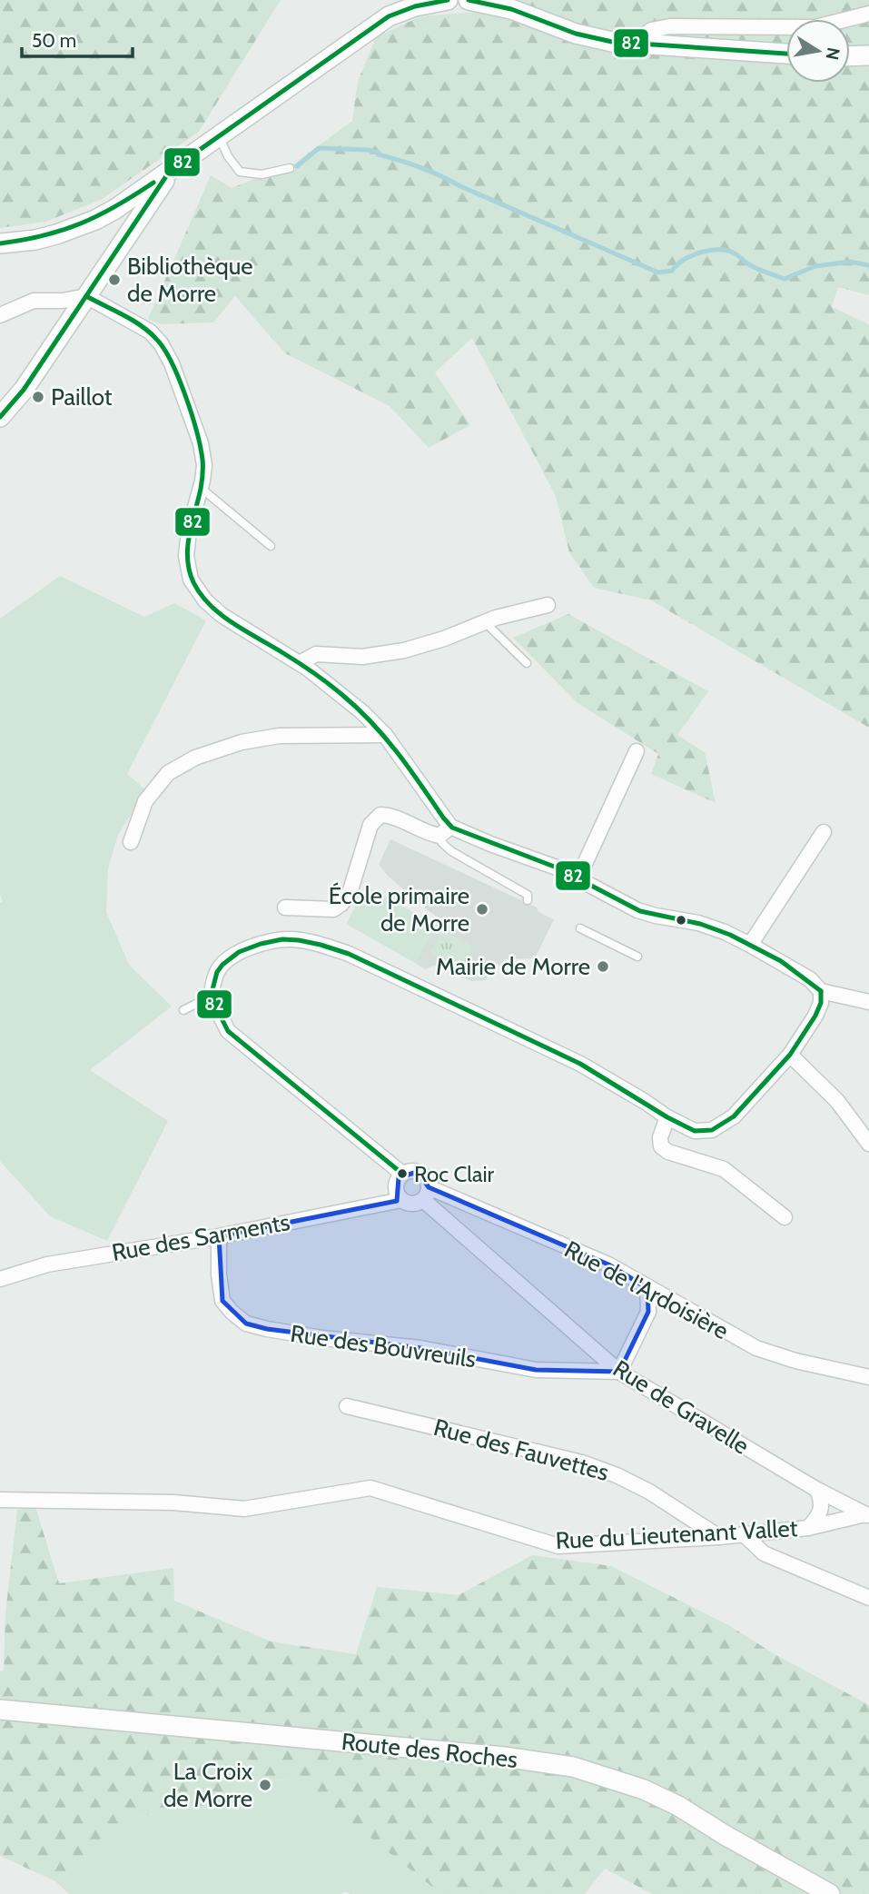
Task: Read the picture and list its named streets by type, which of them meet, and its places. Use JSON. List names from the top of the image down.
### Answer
{
  "streets": {
    "street": [
      "Rue des Sarments",
      "Rue de l'Ardoisière",
      "Rue des Bouvreuils",
      "Rue de Gravelle",
      "Rue des Fauvettes",
      "Rue du Lieutenant Vallet",
      "Route des Roches"
    ]
  },
  "crossings": [
    ["Rue des Sarments", "Rue de l'Ardoisière"],
    ["Rue des Sarments", "Rue des Bouvreuils"],
    ["Rue des Sarments", "Rue de Gravelle"],
    ["Rue de l'Ardoisière", "Rue de Gravelle"],
    ["Rue des Bouvreuils", "Rue de Gravelle"],
    ["Rue de Gravelle", "Rue du Lieutenant Vallet"],
    ["Rue des Fauvettes", "Rue du Lieutenant Vallet"]
  ],
  "places": [
    "Bibliothèque de Morre",
    "Paillot",
    "École primaire de Morre",
    "Mairie de Morre",
    "Roc Clair",
    "La Croix de Morre"
  ],
  "lines": ["transit line 82"],
  "scale_bar": "50 m",
  "north": "right"
}
